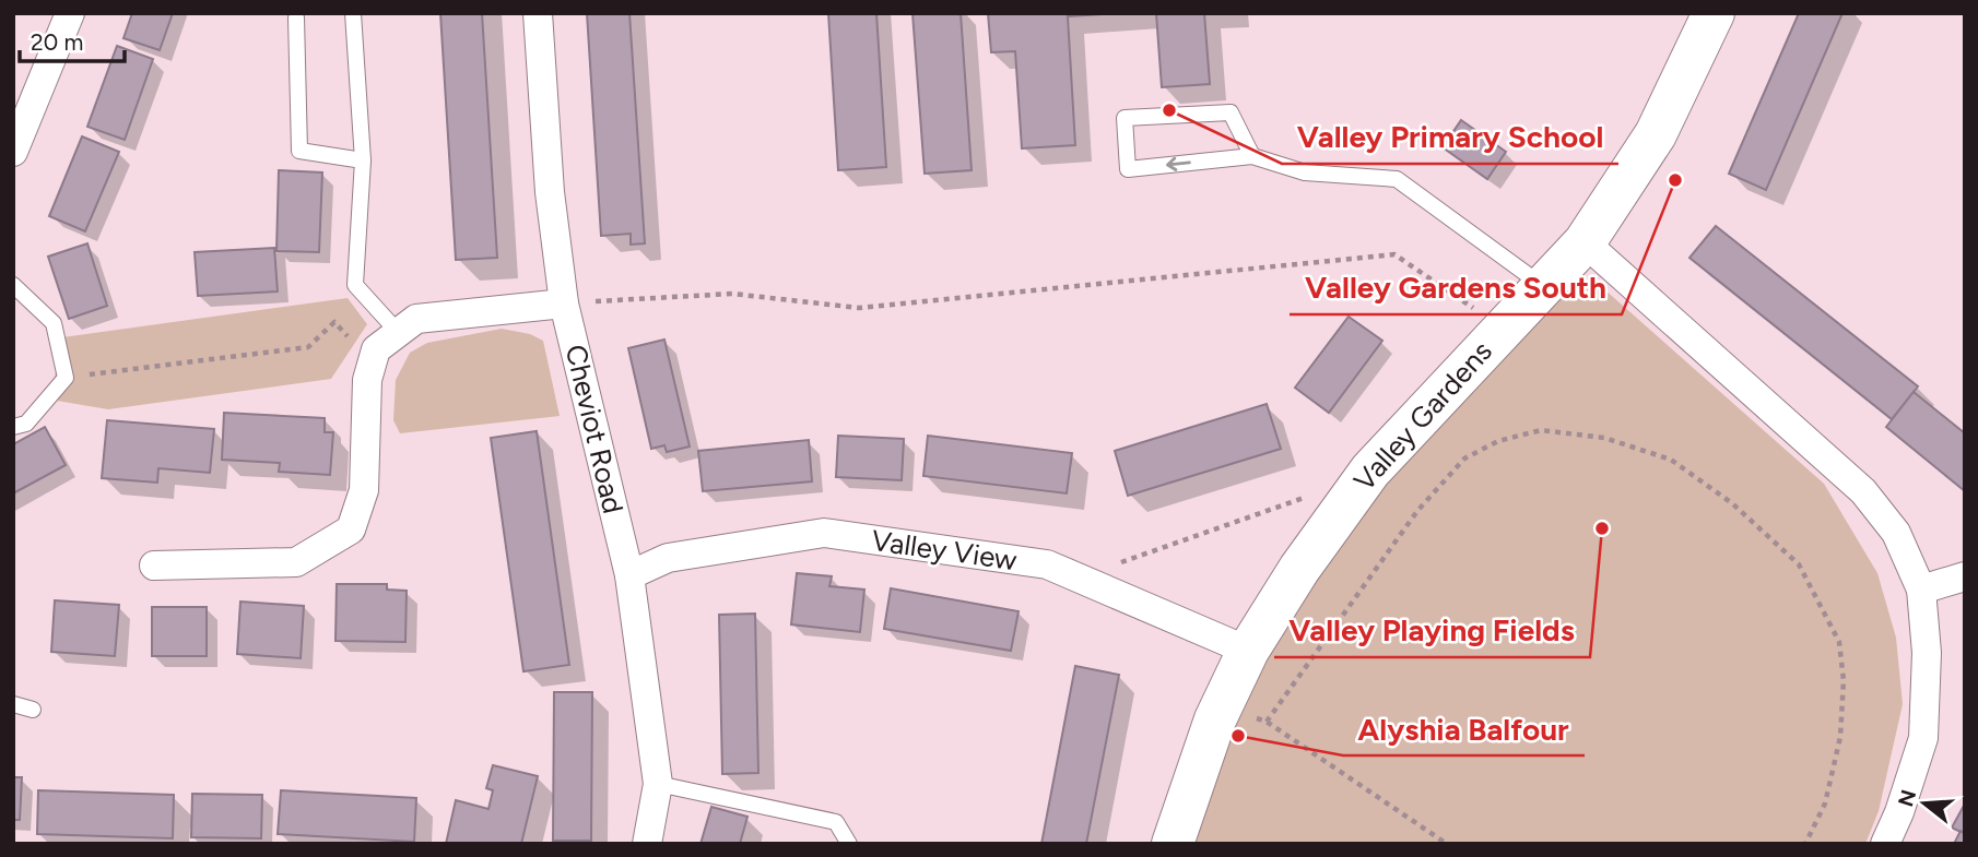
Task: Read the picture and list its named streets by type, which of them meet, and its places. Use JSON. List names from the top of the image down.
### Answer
{
  "streets": {
    "street": ["Valley Gardens", "Cheviot Road", "Valley View"]
  },
  "crossings": [
    ["Valley Gardens", "Valley View"],
    ["Cheviot Road", "Valley View"]
  ],
  "places": [
    "Valley Primary School",
    "Valley Gardens South",
    "Valley Playing Fields",
    "Alyshia Balfour"
  ],
  "scale_bar": "20 m",
  "north": "left"
}
